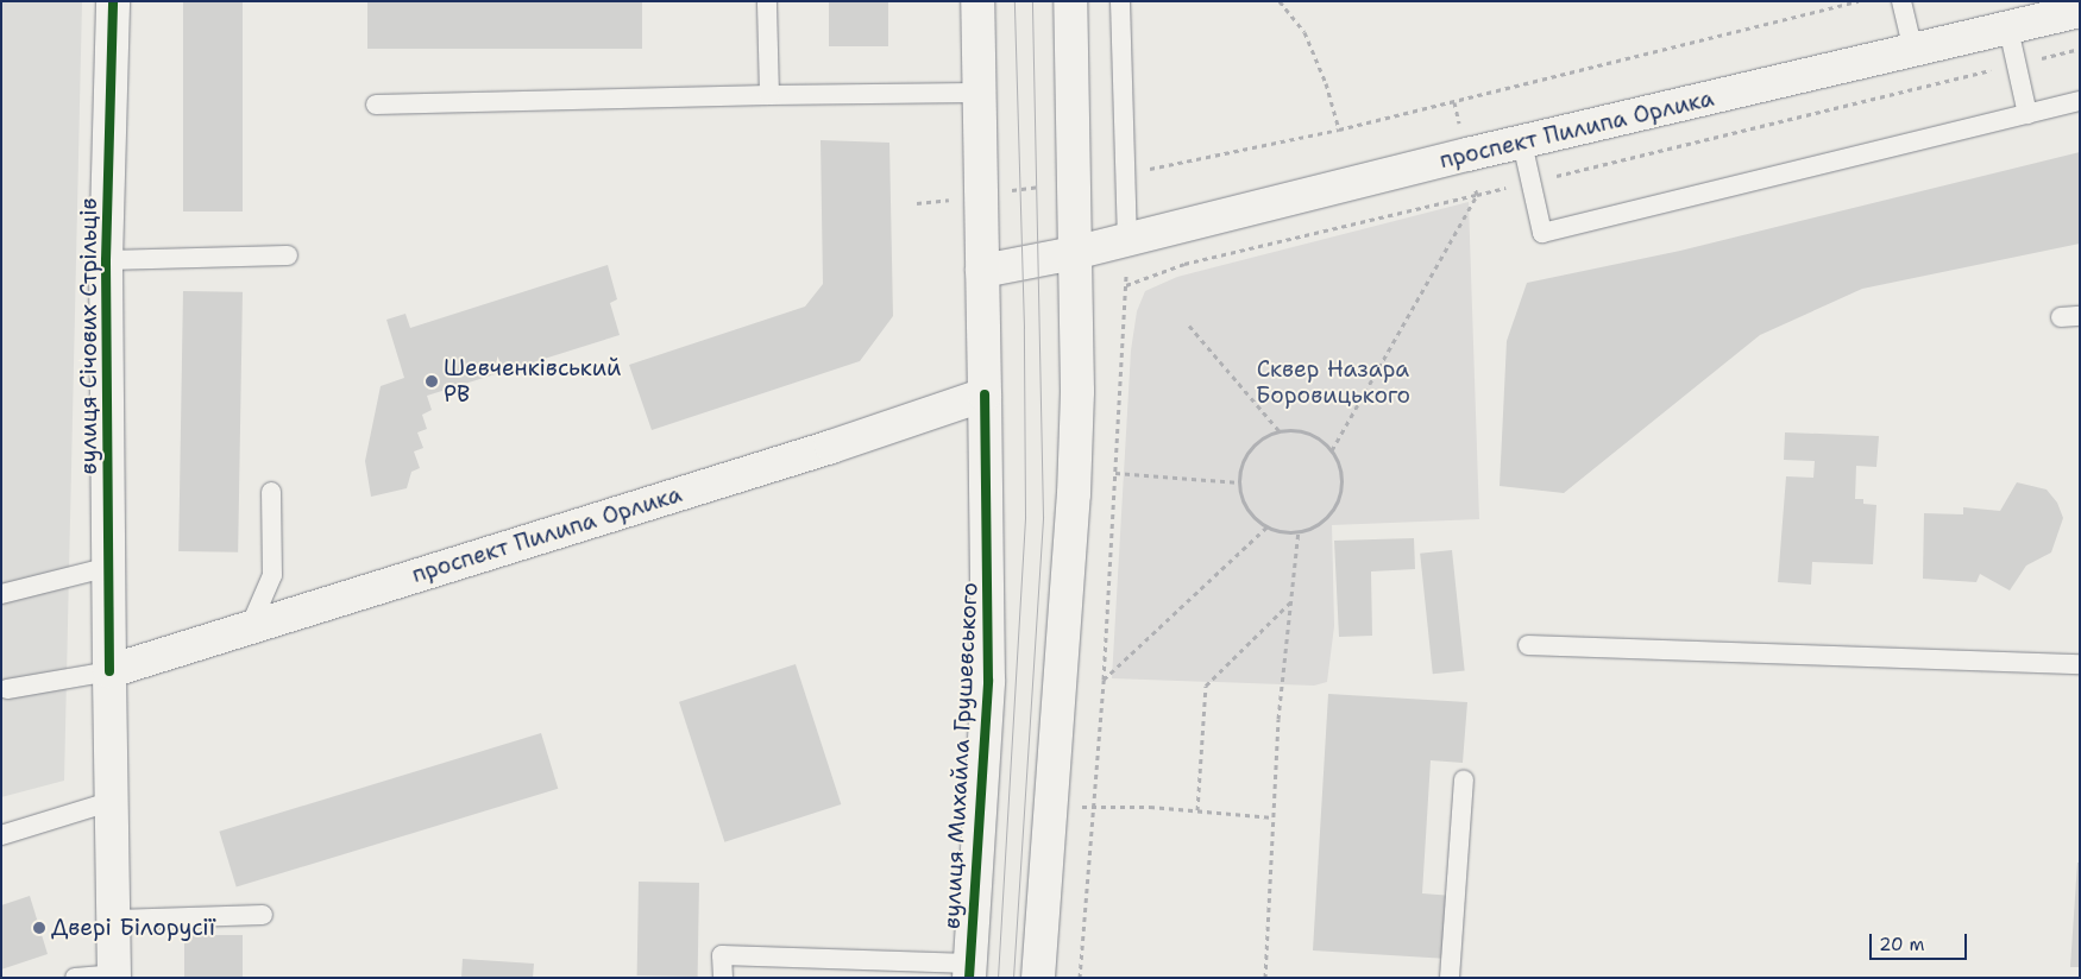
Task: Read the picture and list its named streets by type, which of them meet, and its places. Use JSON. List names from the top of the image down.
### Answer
{
  "streets": {
    "main road": ["проспект Пилипа Орлика", "вулиця Січових Стрільців", "вулиця Михайла Грушевського"]
  },
  "crossings": [
    ["проспект Пилипа Орлика", "вулиця Січових Стрільців"],
    ["проспект Пилипа Орлика", "вулиця Михайла Грушевського"]
  ],
  "parks": ["Сквер Назара Боровицького"],
  "places": ["Шевченківський РВ", "Двері Білорусії"],
  "scale_bar": "20 m"
}
